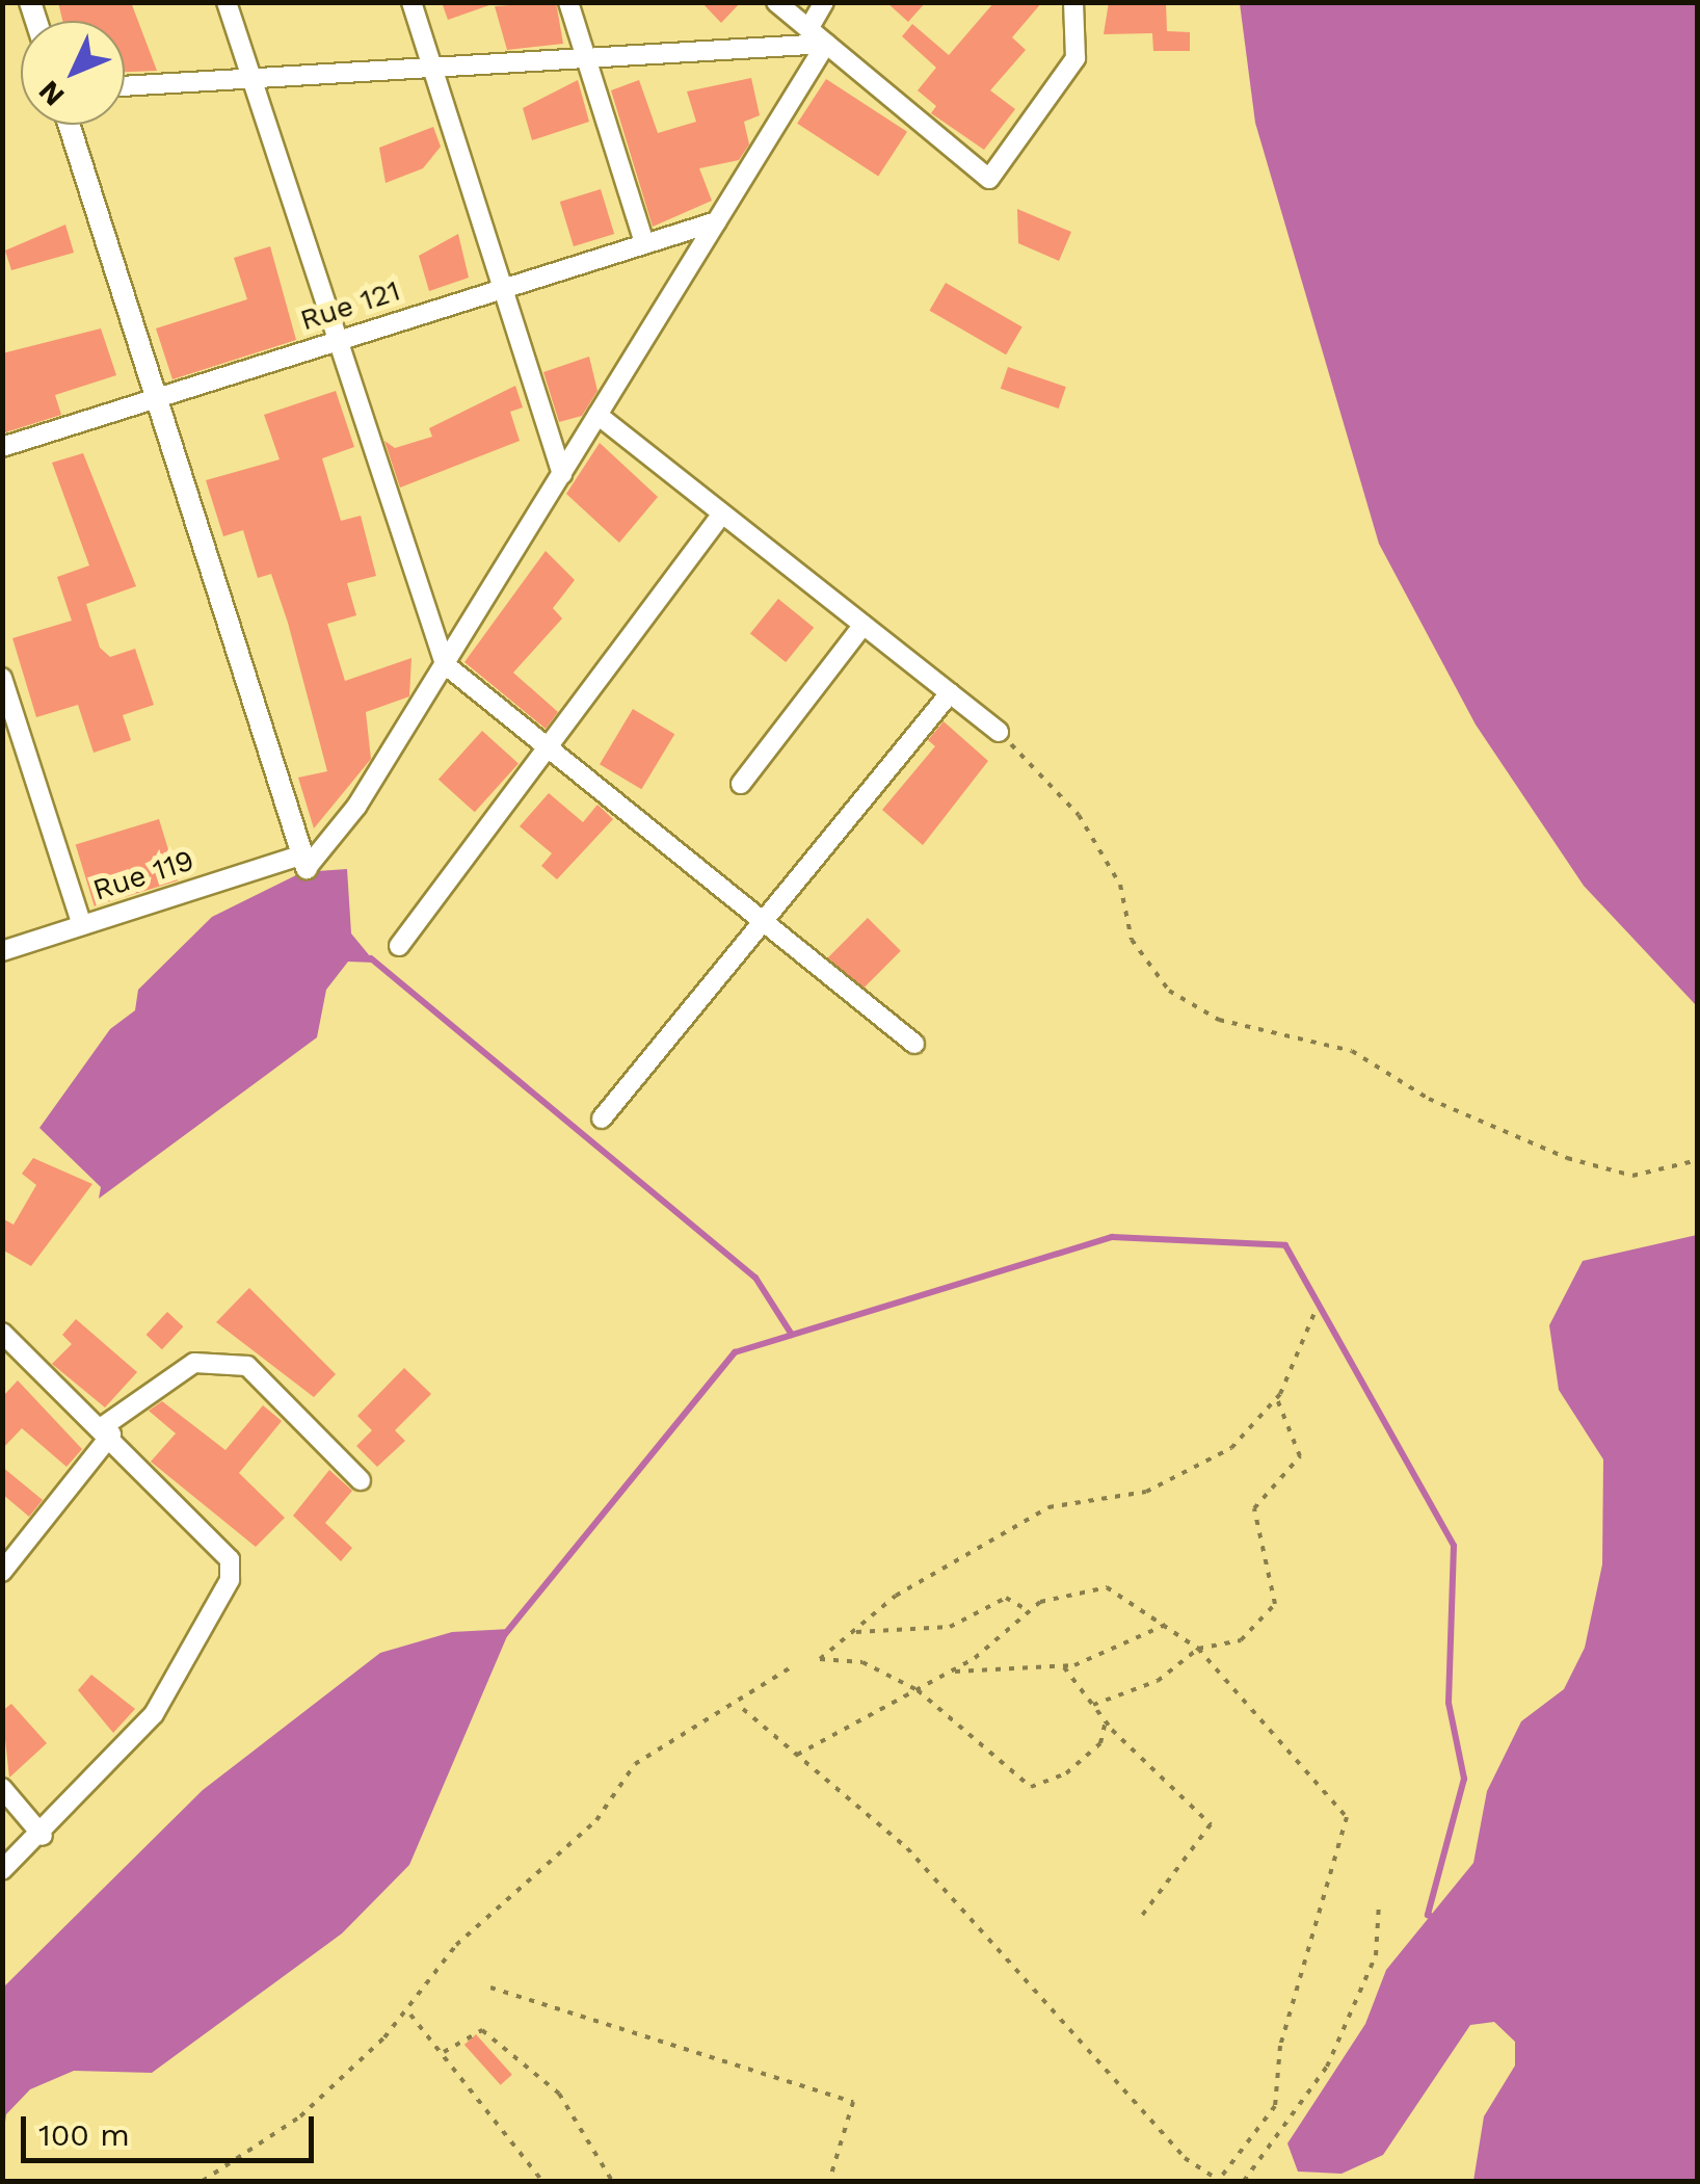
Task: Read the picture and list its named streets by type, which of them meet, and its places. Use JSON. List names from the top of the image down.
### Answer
{
  "streets": {
    "street": ["Rue 121", "Rue 119"]
  },
  "scale_bar": "100 m",
  "north": "bottom left"
}
